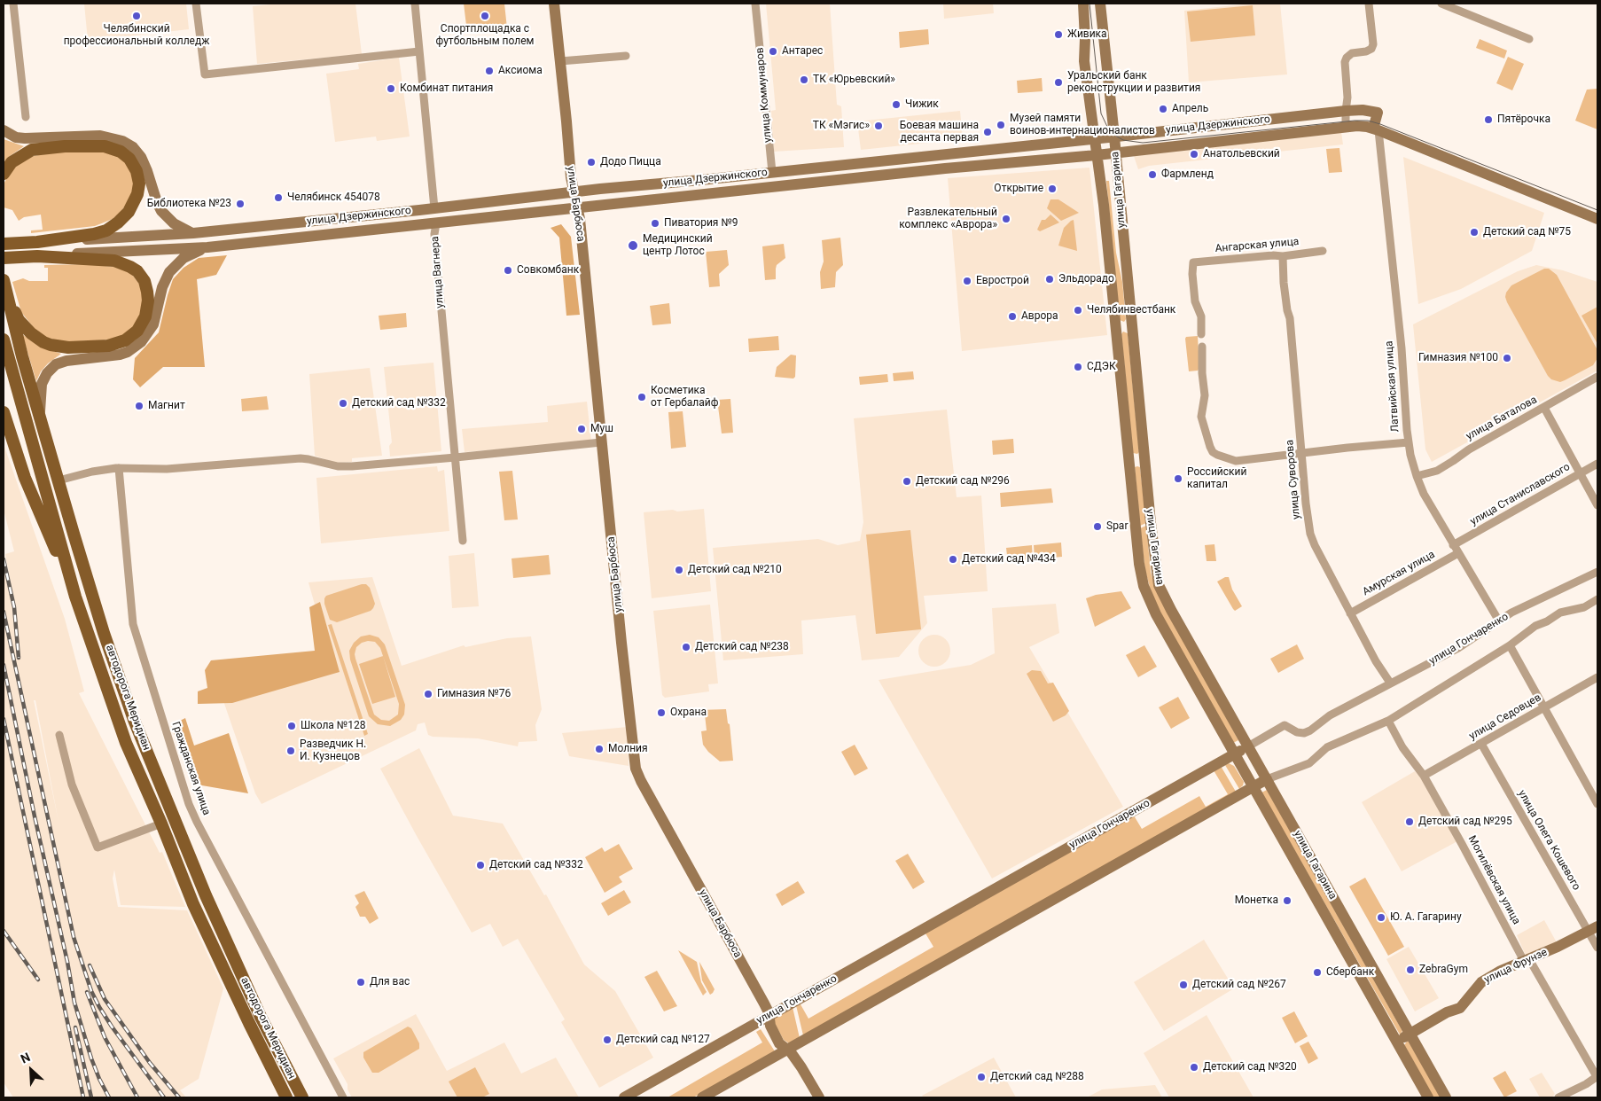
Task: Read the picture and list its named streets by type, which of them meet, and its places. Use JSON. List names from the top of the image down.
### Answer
{
  "streets": {
    "main road": [
      "улица Коммунаров",
      "улица Дзержинского",
      "улица Гагарина",
      "улица Барбюса",
      "улица Вагнера",
      "улица Гончаренко",
      "автодорога Меридиан",
      "улица Фрунзе"
    ],
    "street": [
      "Ангарская улица",
      "Латвийская улица",
      "улица Баталова",
      "улица Суворова",
      "улица Станиславского",
      "Амурская улица",
      "улица Седовцев",
      "Гражданская улица",
      "улица Олега Кошевого",
      "Могилёвская улица"
    ]
  },
  "crossings": [
    ["улица Коммунаров", "улица Дзержинского"],
    ["улица Дзержинского", "улица Гагарина"],
    ["улица Дзержинского", "улица Барбюса"],
    ["улица Дзержинского", "улица Вагнера"],
    ["улица Дзержинского", "Латвийская улица"],
    ["улица Гагарина", "улица Гончаренко"],
    ["улица Гагарина", "улица Фрунзе"],
    ["улица Барбюса", "улица Гончаренко"],
    ["Ангарская улица", "улица Суворова"],
    ["Латвийская улица", "улица Баталова"],
    ["Латвийская улица", "улица Станиславского"],
    ["Латвийская улица", "Амурская улица"],
    ["Латвийская улица", "улица Гончаренко"],
    ["улица Суворова", "Амурская улица"],
    ["улица Суворова", "улица Гончаренко"],
    ["улица Седовцев", "улица Олега Кошевого"],
    ["улица Седовцев", "Могилёвская улица"],
    ["улица Олега Кошевого", "улица Фрунзе"],
    ["Могилёвская улица", "улица Фрунзе"]
  ],
  "places": [
    "Челябинский профессиональный колледж",
    "Спортплощадка с футбольным полем",
    "Живика",
    "Антарес",
    "Аксиома",
    "ТК «Юрьевский»",
    "Уральский банк реконструкции и развития",
    "Комбинат питания",
    "Чижик",
    "Апрель",
    "Пятёрочка",
    "Музей памяти воинов-интернационалистов",
    "ТК «Мэгис»",
    "Боевая машина десанта первая",
    "Анатольевский",
    "Додо Пицца",
    "Фармленд",
    "Открытие",
    "Челябинск 454078",
    "Библиотека №23",
    "Развлекательный комплекс «Аврора»",
    "Пиватория №9",
    "Детский сад №75",
    "Медицинский центр Лотос",
    "Совкомбанк",
    "Эльдорадо",
    "Еврострой",
    "Челябинвестбанк",
    "Аврора",
    "Гимназия №100",
    "СДЭК",
    "Косметика от Гербалайф",
    "Детский cад №332",
    "Магнит",
    "Муш",
    "Российский капитал",
    "Детский сад №296",
    "Spar",
    "Детский сад №434",
    "Детский сад №210",
    "Детский сад №238",
    "Гимназия №76",
    "Охрана",
    "Школа №128",
    "Молния",
    "Разведчик Н. И. Кузнецов",
    "Детский сад №295",
    "Детский сад №332",
    "Монетка",
    "Ю. А. Гагарину",
    "ZebraGym",
    "Сбербанк",
    "Для вас",
    "Детский сад №267",
    "Детский сад №127",
    "Детский сад №320",
    "Детский сад №288"
  ],
  "north": "top left"
}
